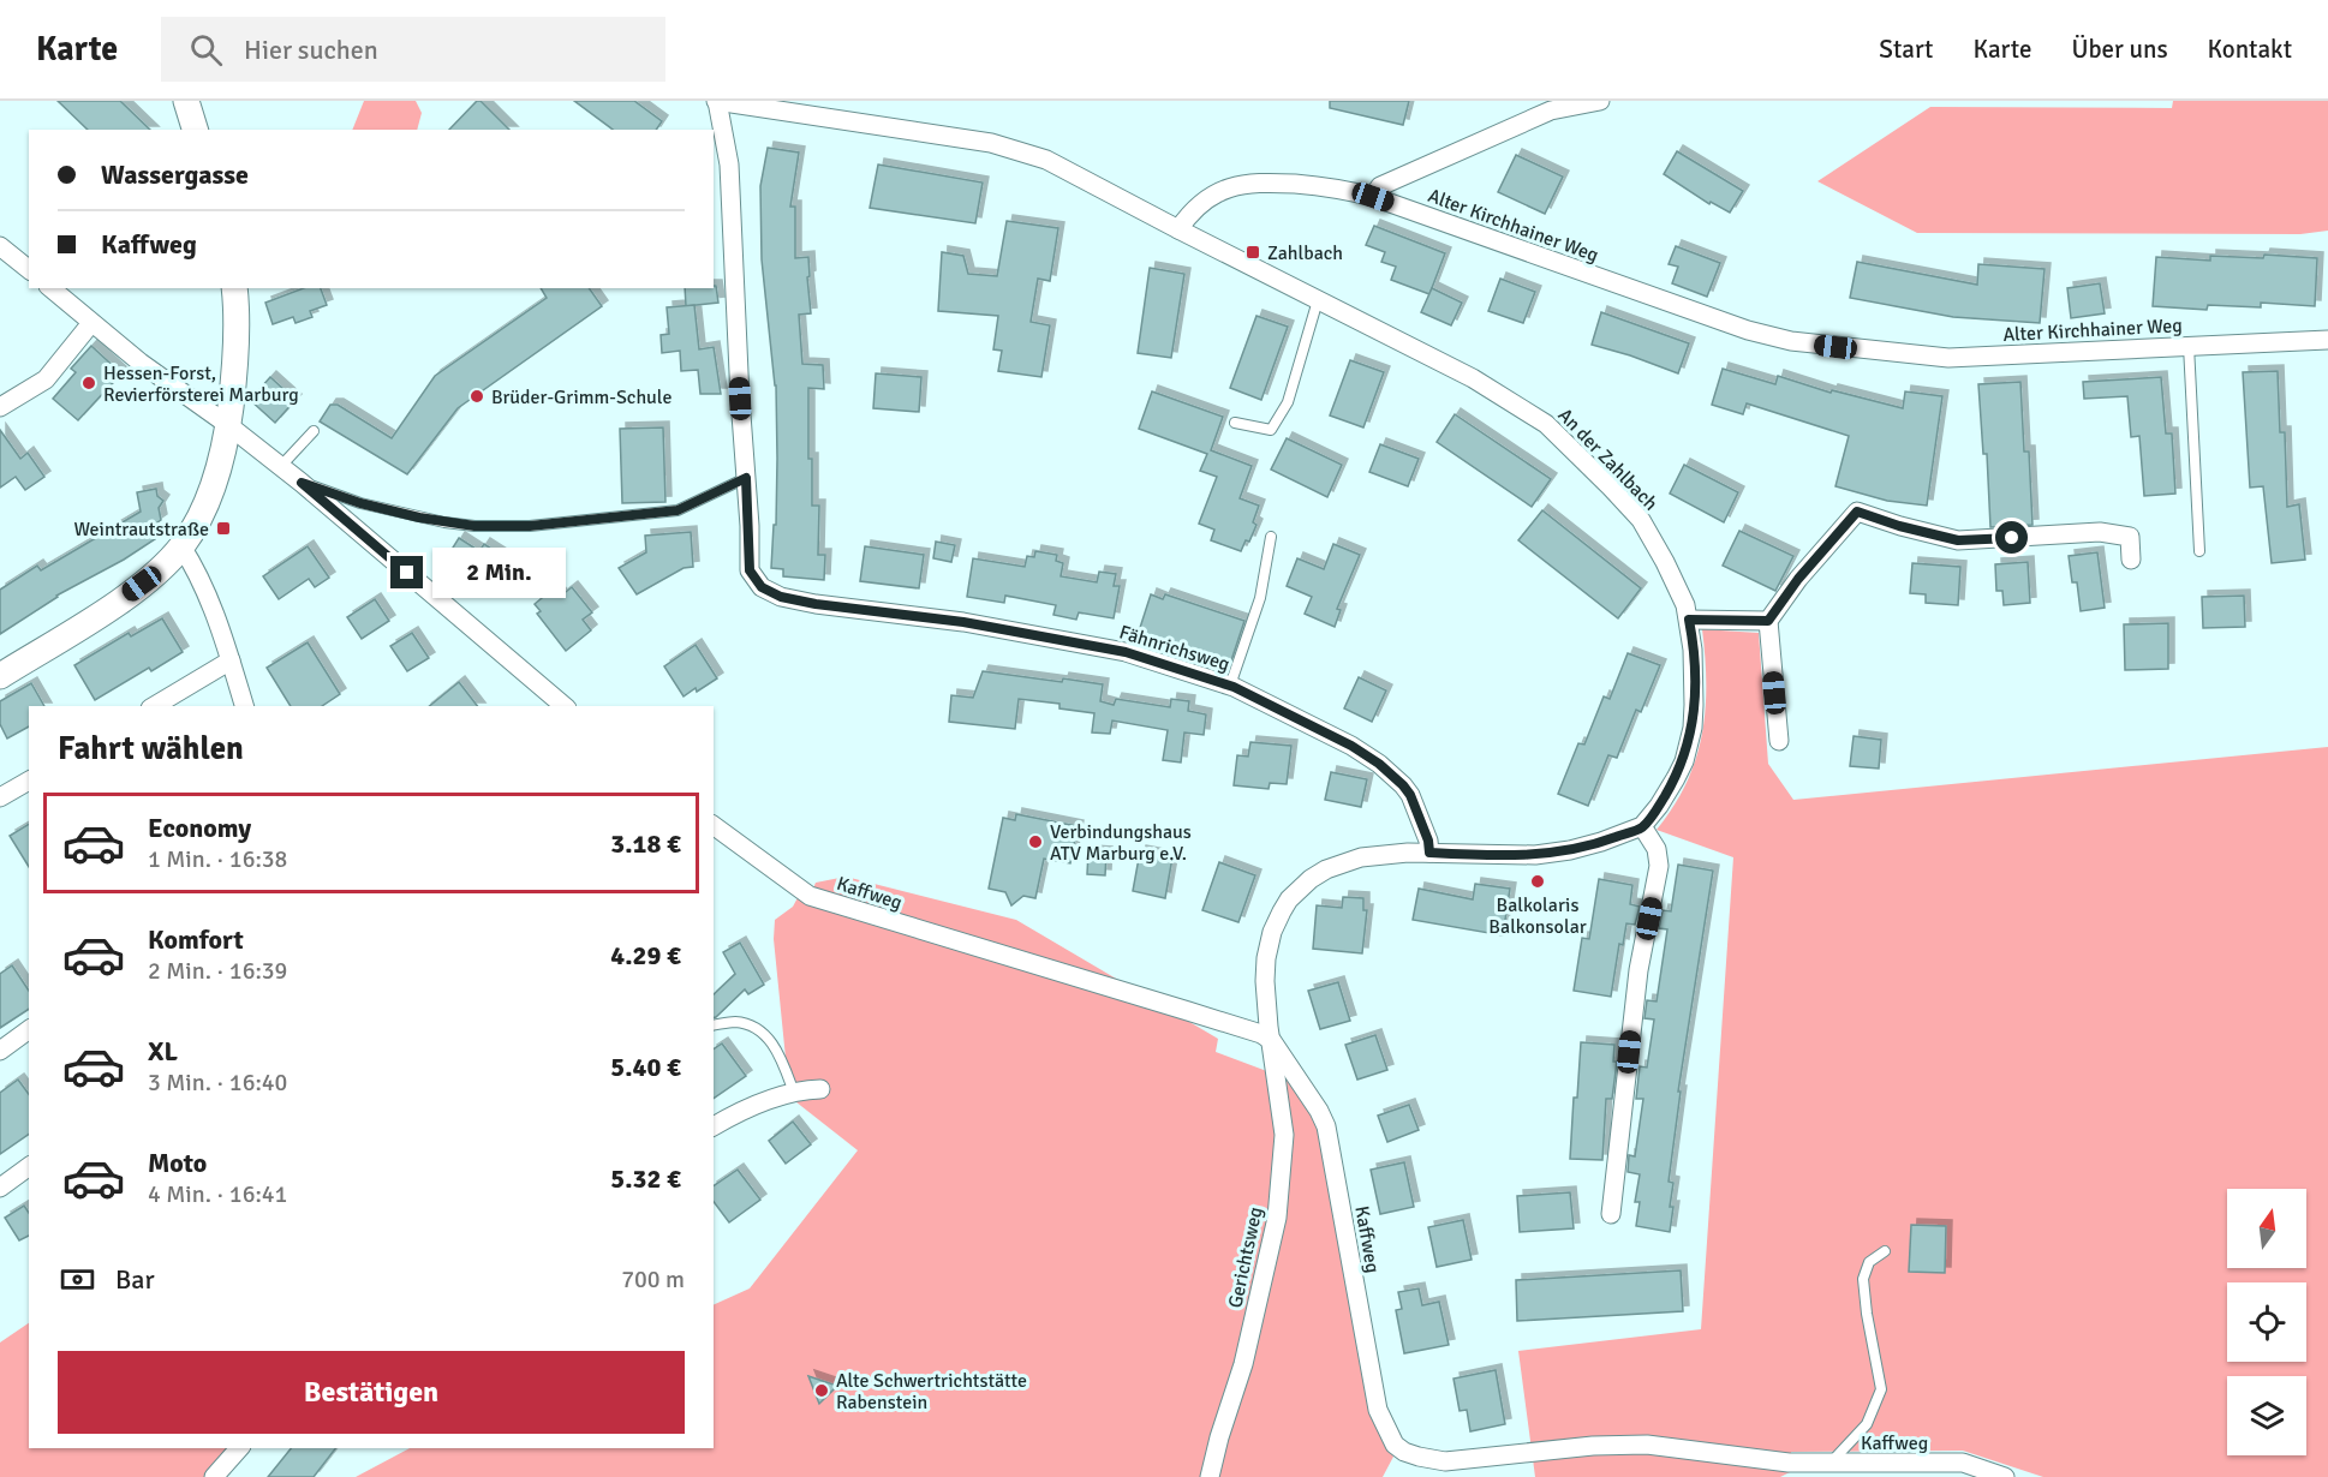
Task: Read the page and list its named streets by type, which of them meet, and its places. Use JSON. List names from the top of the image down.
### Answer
{
  "streets": {
    "street": [
      "Alter Kirchhainer Weg",
      "An der Zahlbach",
      "Fähnrichsweg",
      "Kaffweg",
      "Gerichtsweg"
    ]
  },
  "crossings": [
    ["Alter Kirchhainer Weg", "An der Zahlbach"],
    ["Kaffweg", "Gerichtsweg"]
  ],
  "places": {
    "transit": ["Zahlbach", "Weintrautstraße"],
    "other": [
      "Hessen-Forst, Revierförsterei Marburg",
      "Brüder-Grimm-Schule",
      "Verbindungshaus ATV Marburg e.V.",
      "Balkolaris Balkonsolar",
      "Alte Schwertrichtstätte Rabenstein"
    ]
  },
  "north": "top",
  "page": {
    "header": "Karte",
    "search": "Hier suchen",
    "nav": [
      "Start",
      "Karte",
      "Über uns",
      "Kontakt"
    ],
    "banner": ["Wassergasse", "Kaffweg"],
    "bubble": "2 Min.",
    "heading": "Fahrt wählen",
    "list": [
      {
        "name": "Economy",
        "note": "1 Min. · 16:38",
        "value": "3.18 €"
      },
      {
        "name": "Komfort",
        "note": "2 Min. · 16:39",
        "value": "4.29 €"
      },
      {
        "name": "XL",
        "note": "3 Min. · 16:40",
        "value": "5.40 €"
      },
      {
        "name": "Moto",
        "note": "4 Min. · 16:41",
        "value": "5.32 €"
      }
    ],
    "pay": ["Bar", "700 m"],
    "buttons": "Bestätigen"
  }
}
